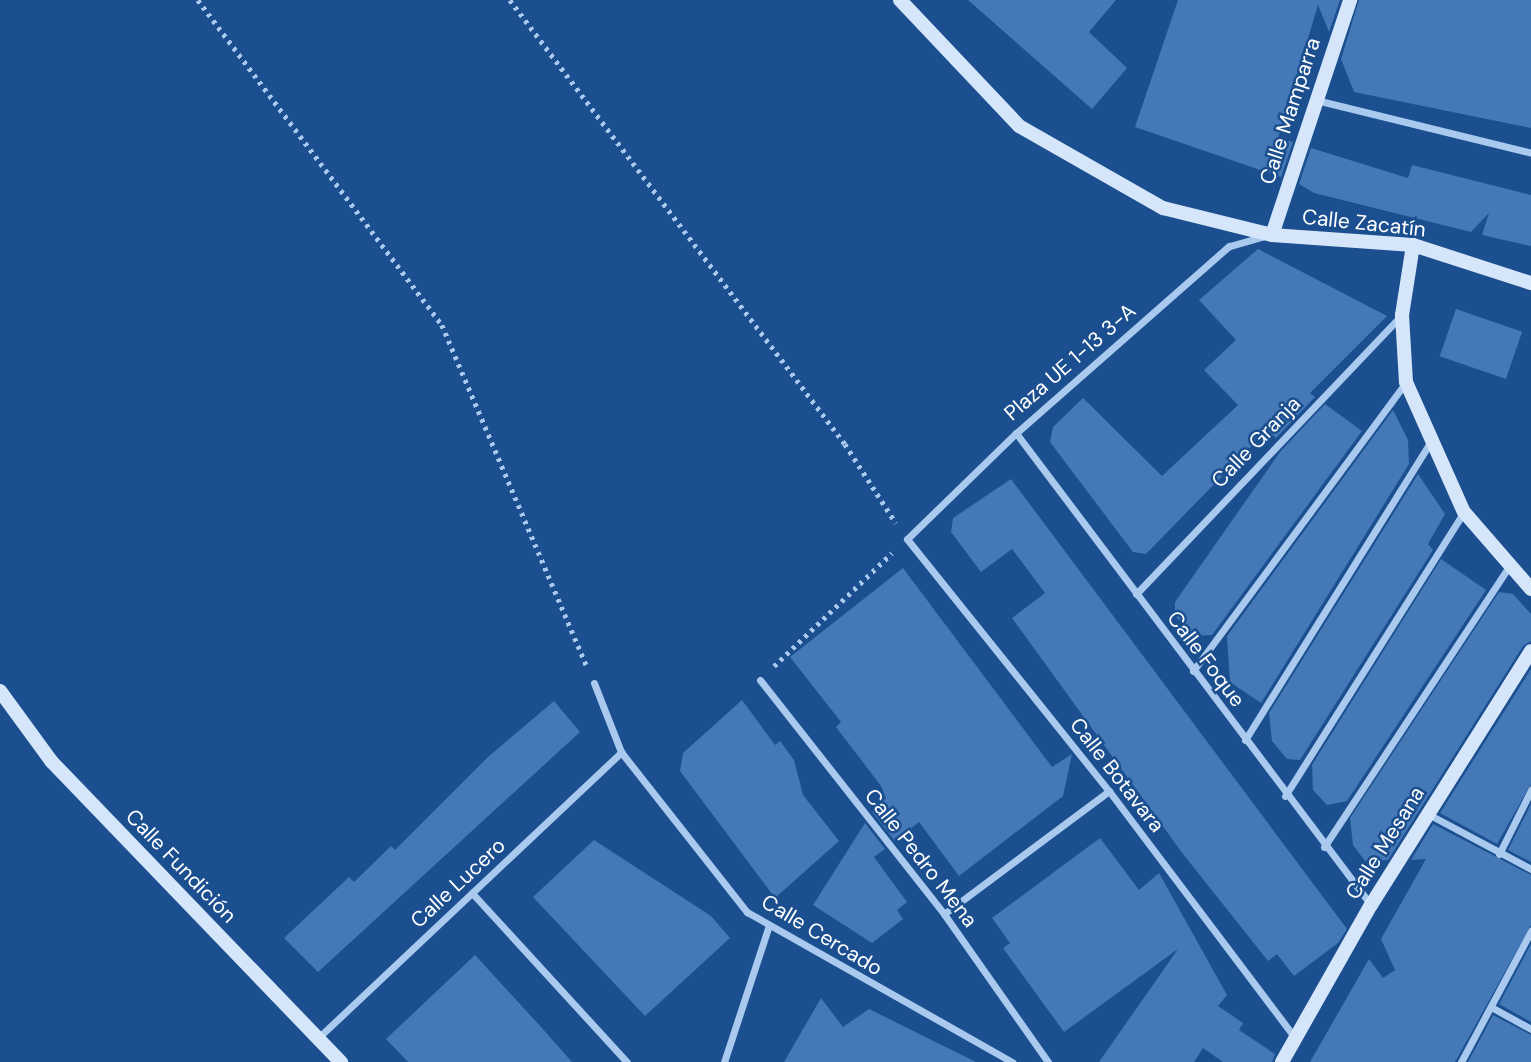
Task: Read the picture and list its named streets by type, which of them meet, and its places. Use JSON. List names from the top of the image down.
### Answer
{
  "streets": {
    "street": [
      "Calle Mamparra",
      "Calle Zacatín",
      "Plaza UE 1-13 3-A",
      "Calle Granja",
      "Calle Foque",
      "Calle Botavara",
      "Calle Mesana",
      "Calle Pedro Mena",
      "Calle Fundición",
      "Calle Lucero",
      "Calle Cercado"
    ]
  },
  "crossings": [
    ["Calle Mamparra", "Calle Zacatín"],
    ["Calle Mamparra", "Plaza UE 1-13 3-A"],
    ["Calle Zacatín", "Plaza UE 1-13 3-A"],
    ["Plaza UE 1-13 3-A", "Calle Foque"],
    ["Plaza UE 1-13 3-A", "Calle Botavara"],
    ["Calle Granja", "Calle Foque"],
    ["Calle Foque", "Calle Mesana"],
    ["Calle Botavara", "Calle Mesana"],
    ["Calle Fundición", "Calle Lucero"],
    ["Calle Lucero", "Calle Cercado"]
  ]
}
